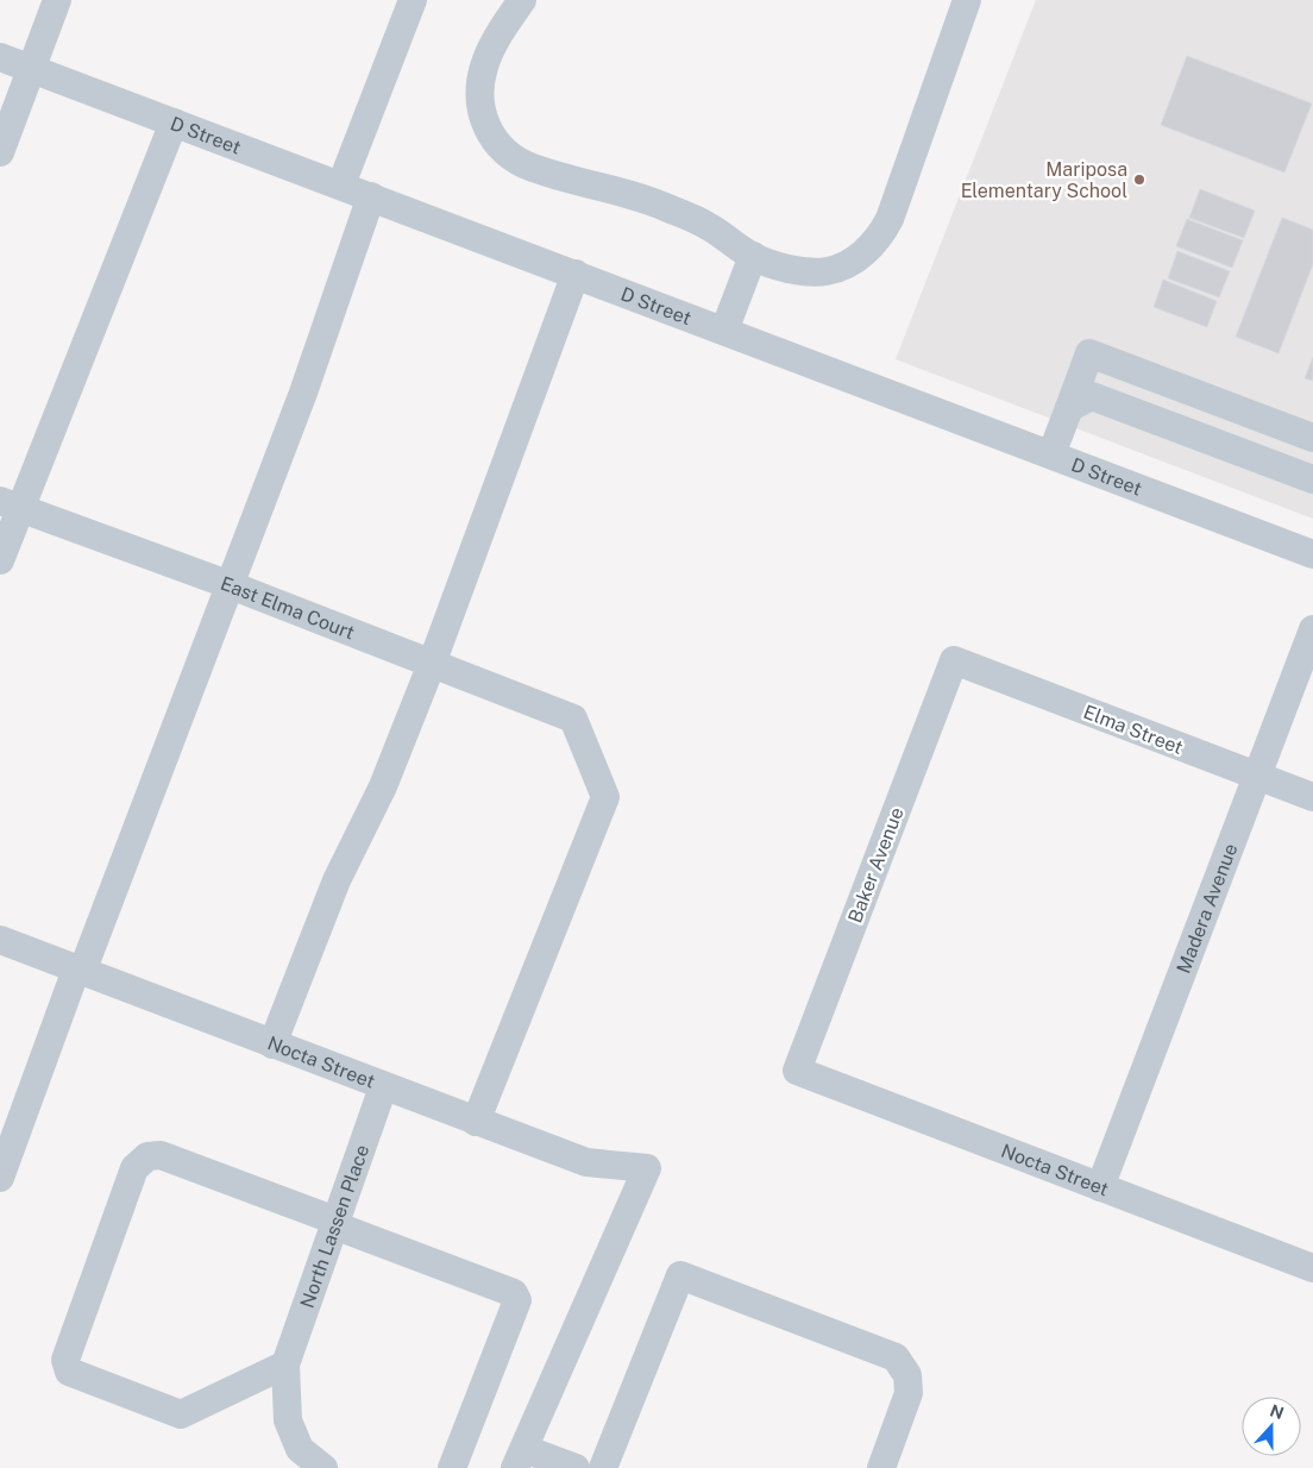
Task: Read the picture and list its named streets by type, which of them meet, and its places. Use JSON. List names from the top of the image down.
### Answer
{
  "streets": {
    "street": [
      "D Street",
      "East Elma Court",
      "Elma Street",
      "Baker Avenue",
      "Madera Avenue",
      "Nocta Street",
      "North Lassen Place"
    ]
  },
  "crossings": [
    ["East Elma Court", "Nocta Street"],
    ["Elma Street", "Baker Avenue"],
    ["Elma Street", "Madera Avenue"],
    ["Baker Avenue", "Nocta Street"],
    ["Madera Avenue", "Nocta Street"],
    ["Nocta Street", "North Lassen Place"]
  ],
  "places": ["Mariposa Elementary School"],
  "north": "top"
}
